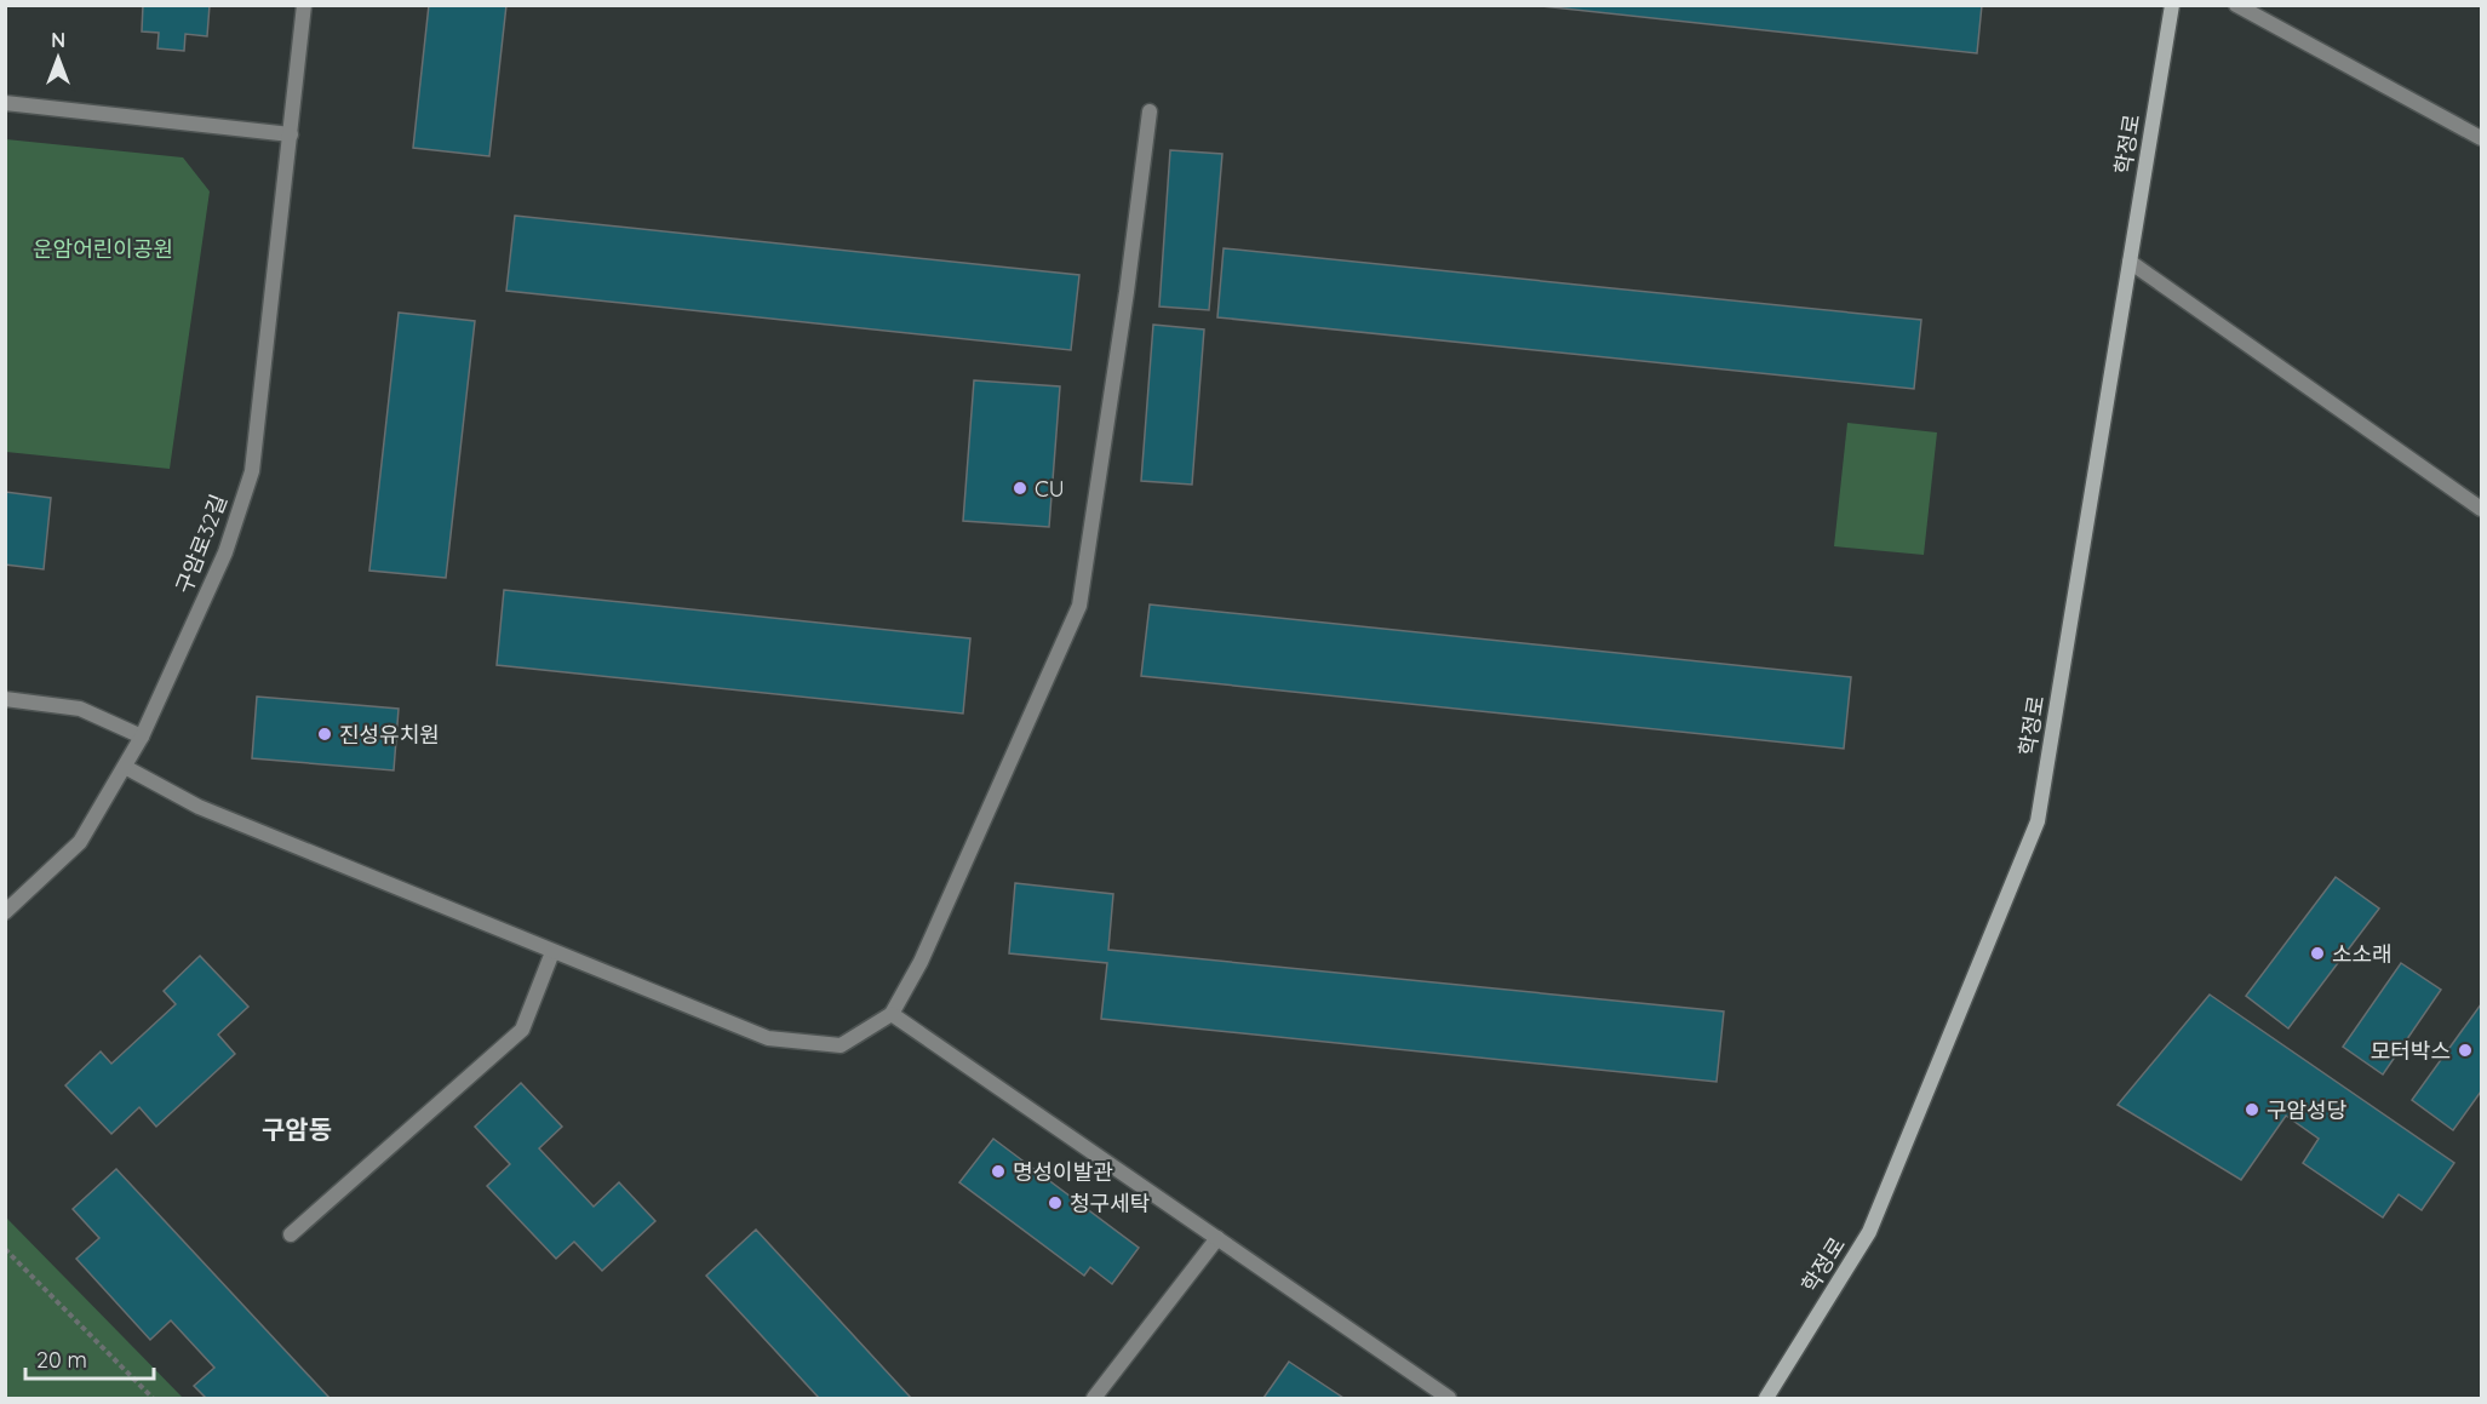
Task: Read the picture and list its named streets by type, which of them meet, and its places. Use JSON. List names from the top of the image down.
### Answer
{
  "streets": {
    "main road": ["학정로"],
    "street": ["구암로32길"]
  },
  "districts": ["구암동"],
  "parks": ["운암어린이공원"],
  "places": [
    "CU",
    "진성유치원",
    "소소래",
    "모터박스",
    "구암성당",
    "명성이발관",
    "청구세탁"
  ],
  "scale_bar": "20 m",
  "north": "top"
}
